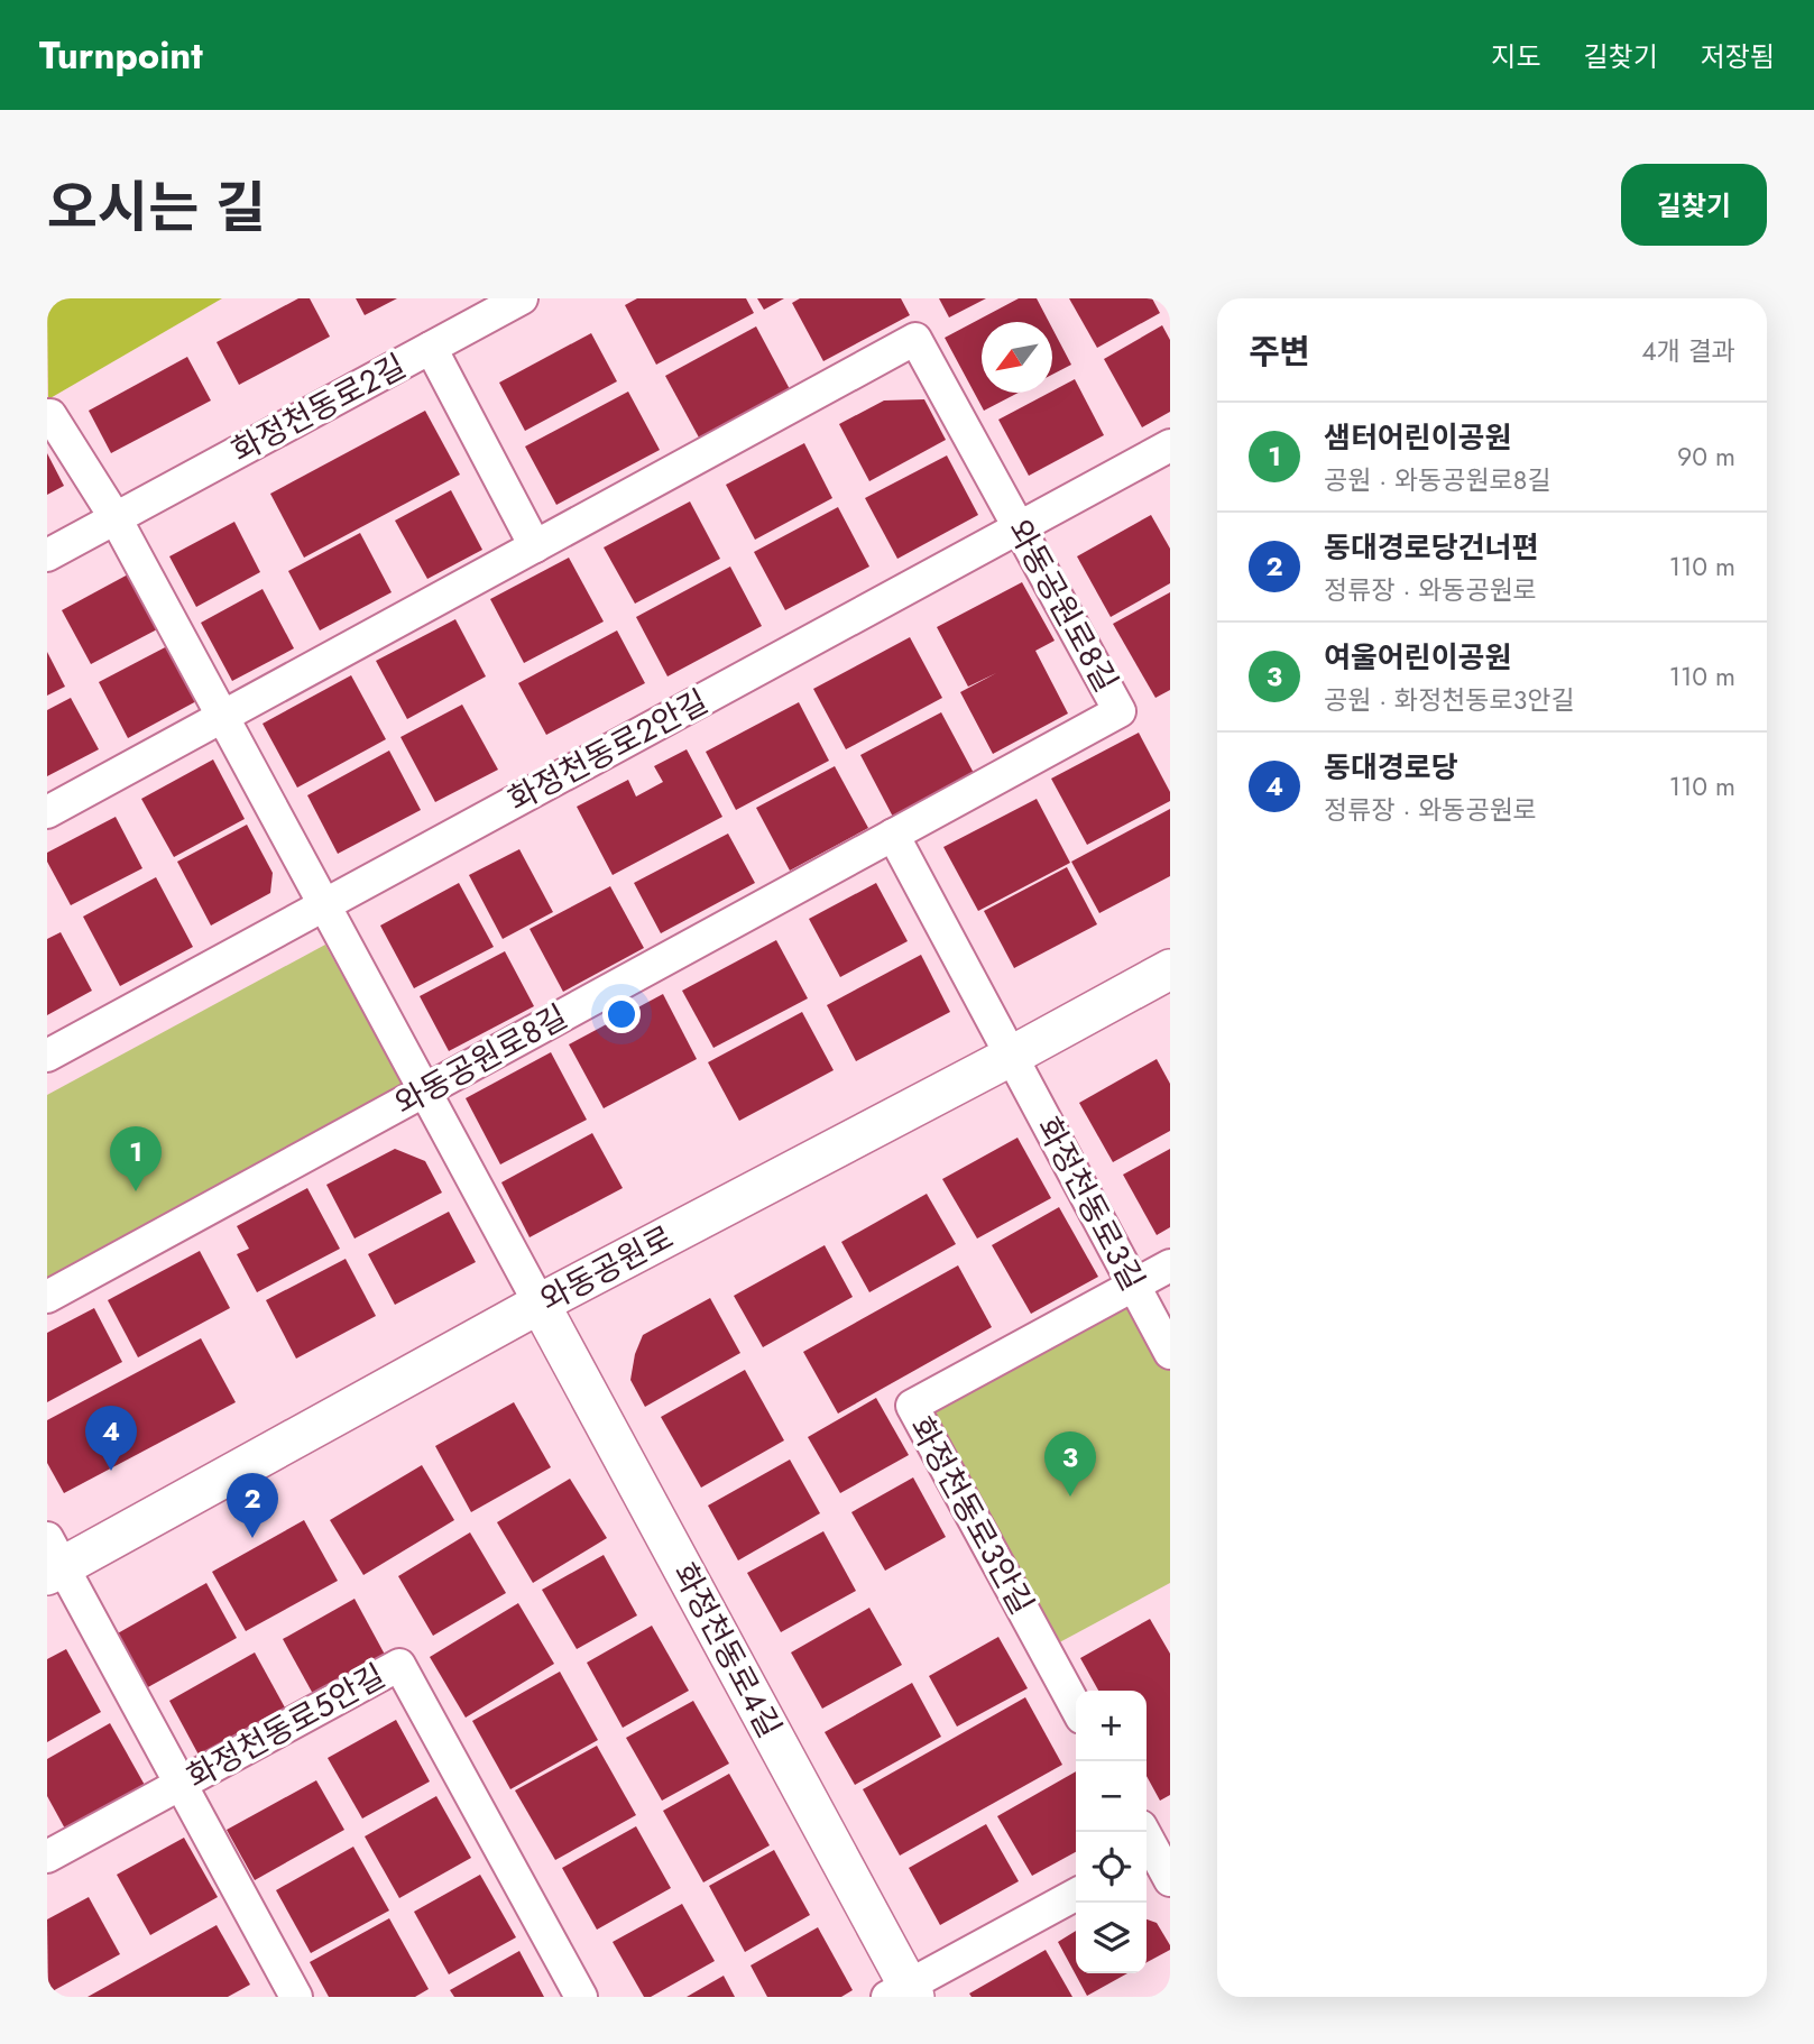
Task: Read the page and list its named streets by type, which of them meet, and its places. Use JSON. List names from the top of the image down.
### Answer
{
  "streets": {
    "street": [
      "화정천동로2길",
      "와동공원로8길",
      "화정천동로2안길",
      "화정천동로3길",
      "와동공원로",
      "화정천동로3안길",
      "화정천동로4길",
      "화정천동로5안길"
    ]
  },
  "crossings": [
    ["와동공원로8길", "화정천동로2안길"],
    ["와동공원로8길", "화정천동로3길"],
    ["화정천동로3길", "와동공원로"],
    ["화정천동로3길", "화정천동로3안길"],
    ["와동공원로", "화정천동로4길"]
  ],
  "north": "bottom left",
  "page": {
    "header": "Turnpoint",
    "nav": ["지도", "길찾기", "저장됨"],
    "title": "오시는 길",
    "buttons": "길찾기",
    "heading": ["주변", "4개 결과"],
    "list": [
      {
        "mark": "1",
        "name": "샘터어린이공원",
        "note": "공원 · 와동공원로8길",
        "value": "90 m"
      },
      {
        "mark": "2",
        "name": "동대경로당건너편",
        "note": "정류장 · 와동공원로",
        "value": "110 m"
      },
      {
        "mark": "3",
        "name": "여울어린이공원",
        "note": "공원 · 화정천동로3안길",
        "value": "110 m"
      },
      {
        "mark": "4",
        "name": "동대경로당",
        "note": "정류장 · 와동공원로",
        "value": "110 m"
      }
    ],
    "pins": [
      "1",
      "4",
      "3",
      "2"
    ],
    "map_buttons": ["+", "−"]
  }
}
